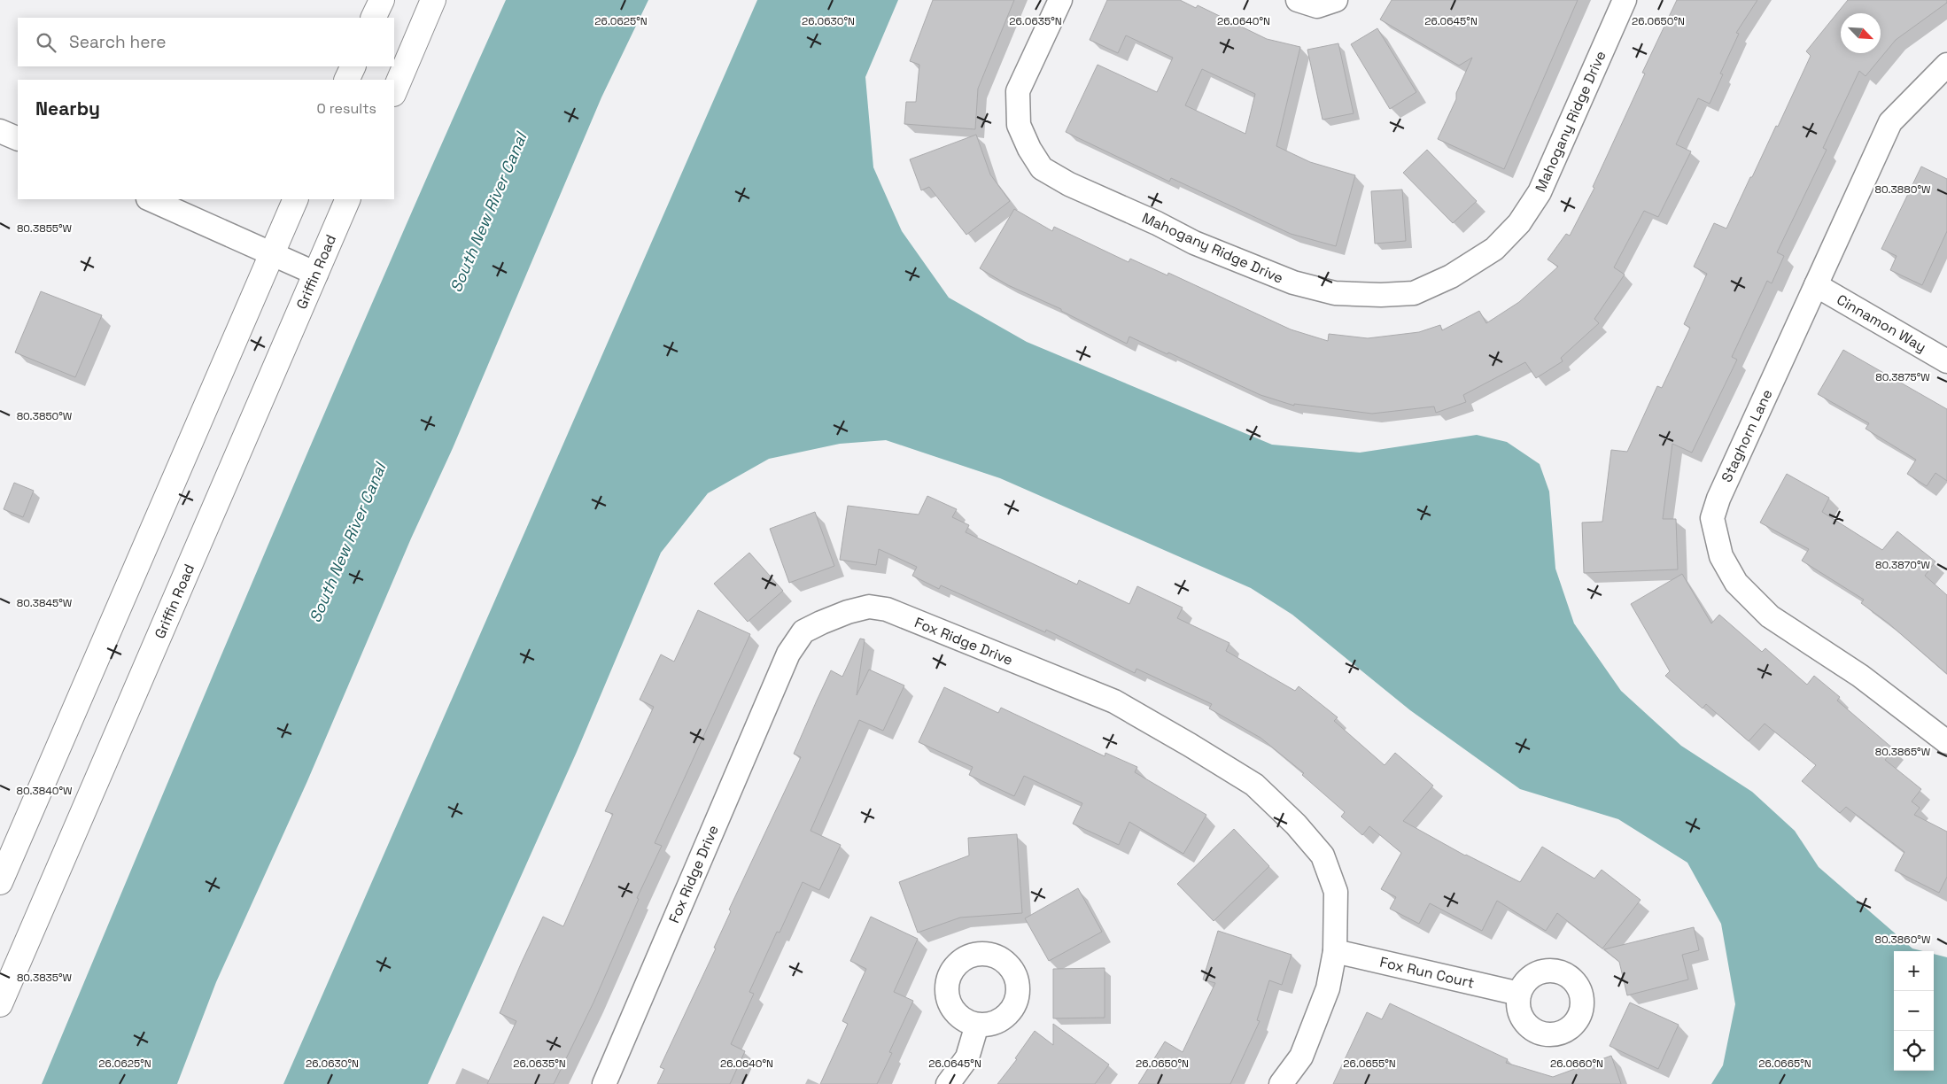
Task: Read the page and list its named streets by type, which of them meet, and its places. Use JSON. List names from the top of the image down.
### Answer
{
  "streets": {
    "main road": ["Griffin Road"],
    "street": [
      "Mahogany Ridge Drive",
      "Cinnamon Way",
      "Staghorn Lane",
      "Fox Ridge Drive",
      "Fox Run Court"
    ]
  },
  "crossings": [
    ["Cinnamon Way", "Staghorn Lane"],
    ["Fox Ridge Drive", "Fox Run Court"]
  ],
  "water": ["South New River Canal"],
  "north": "bottom right",
  "page": {
    "search": "Search here",
    "heading": ["Nearby", "0 results"],
    "map_buttons": ["+", "−"]
  },
  "coordinates": [
    "26.0625°N",
    "26.0630°N",
    "26.0635°N",
    "26.0640°N",
    "26.0645°N",
    "26.0650°N",
    "80.3880°W",
    "80.3855°W",
    "80.3875°W",
    "80.3850°W",
    "80.3870°W",
    "80.3845°W",
    "80.3865°W",
    "80.3840°W",
    "80.3860°W",
    "80.3835°W",
    "26.0665°N",
    "26.0655°N",
    "26.0660°N"
  ]
}
